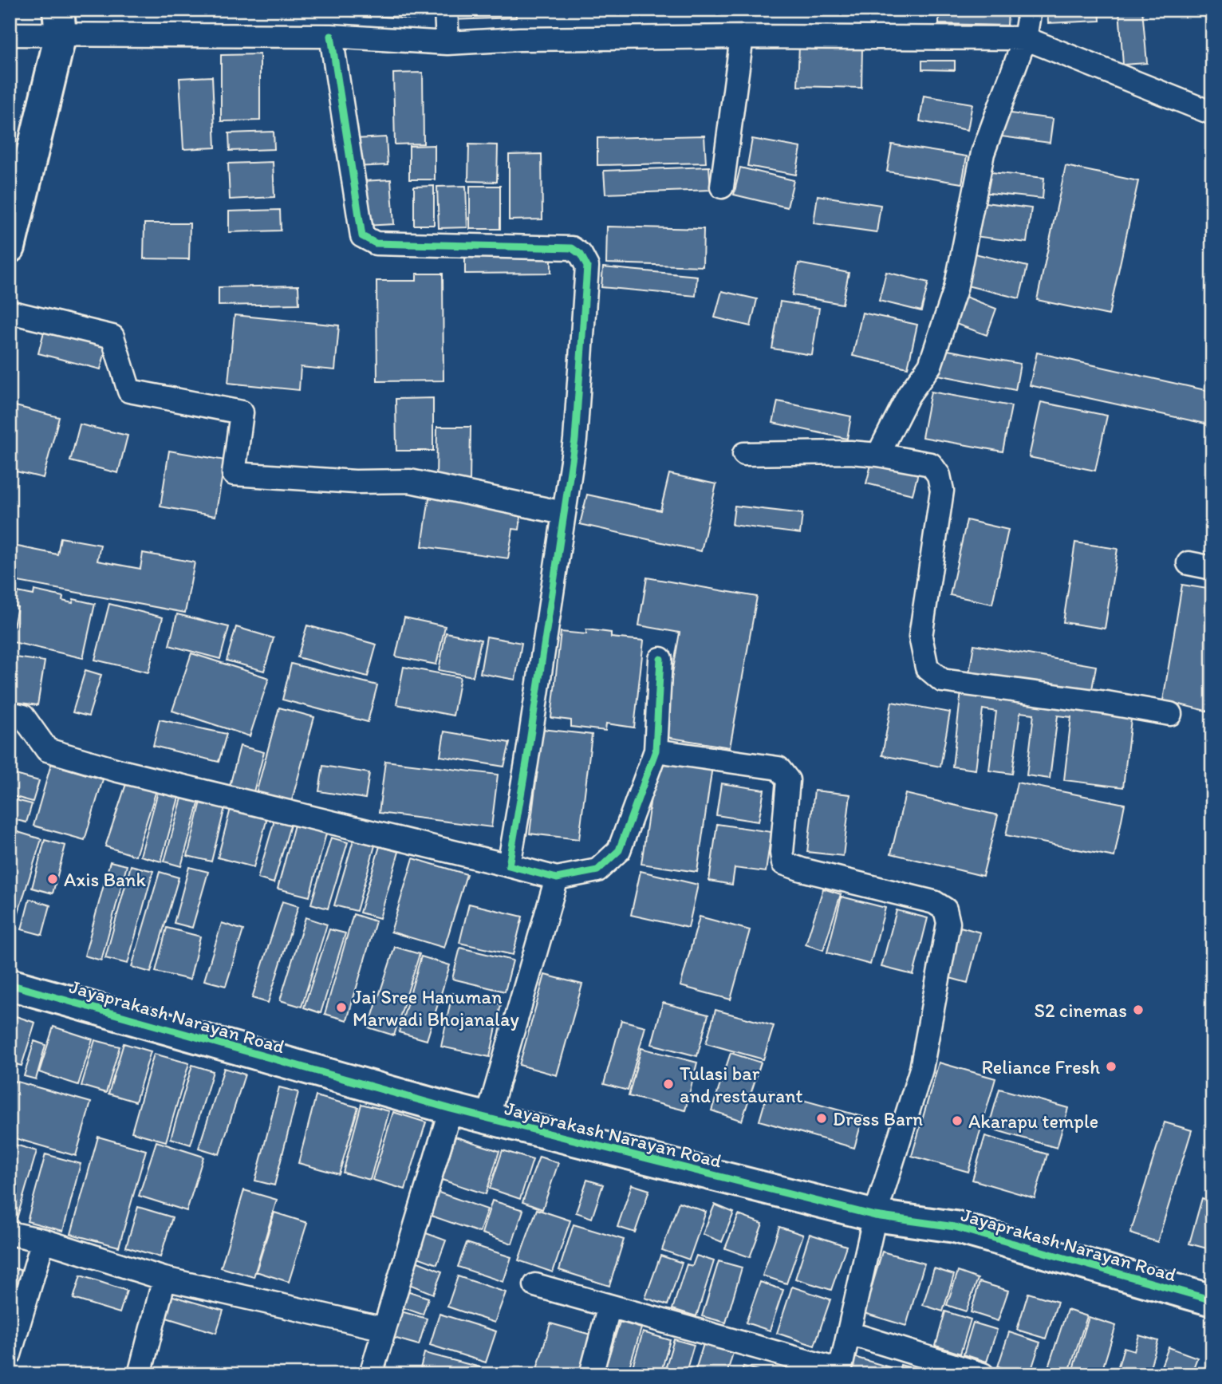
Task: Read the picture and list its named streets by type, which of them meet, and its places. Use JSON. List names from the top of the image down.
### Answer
{
  "streets": {
    "street": ["Jayaprakash Narayan Road"]
  },
  "places": [
    "Axis Bank",
    "Jai Sree Hanuman Marwadi Bhojanalay",
    "S2 cinemas",
    "Reliance Fresh",
    "Tulasi bar and restaurant",
    "Dress Barn",
    "Akarapu temple"
  ]
}
